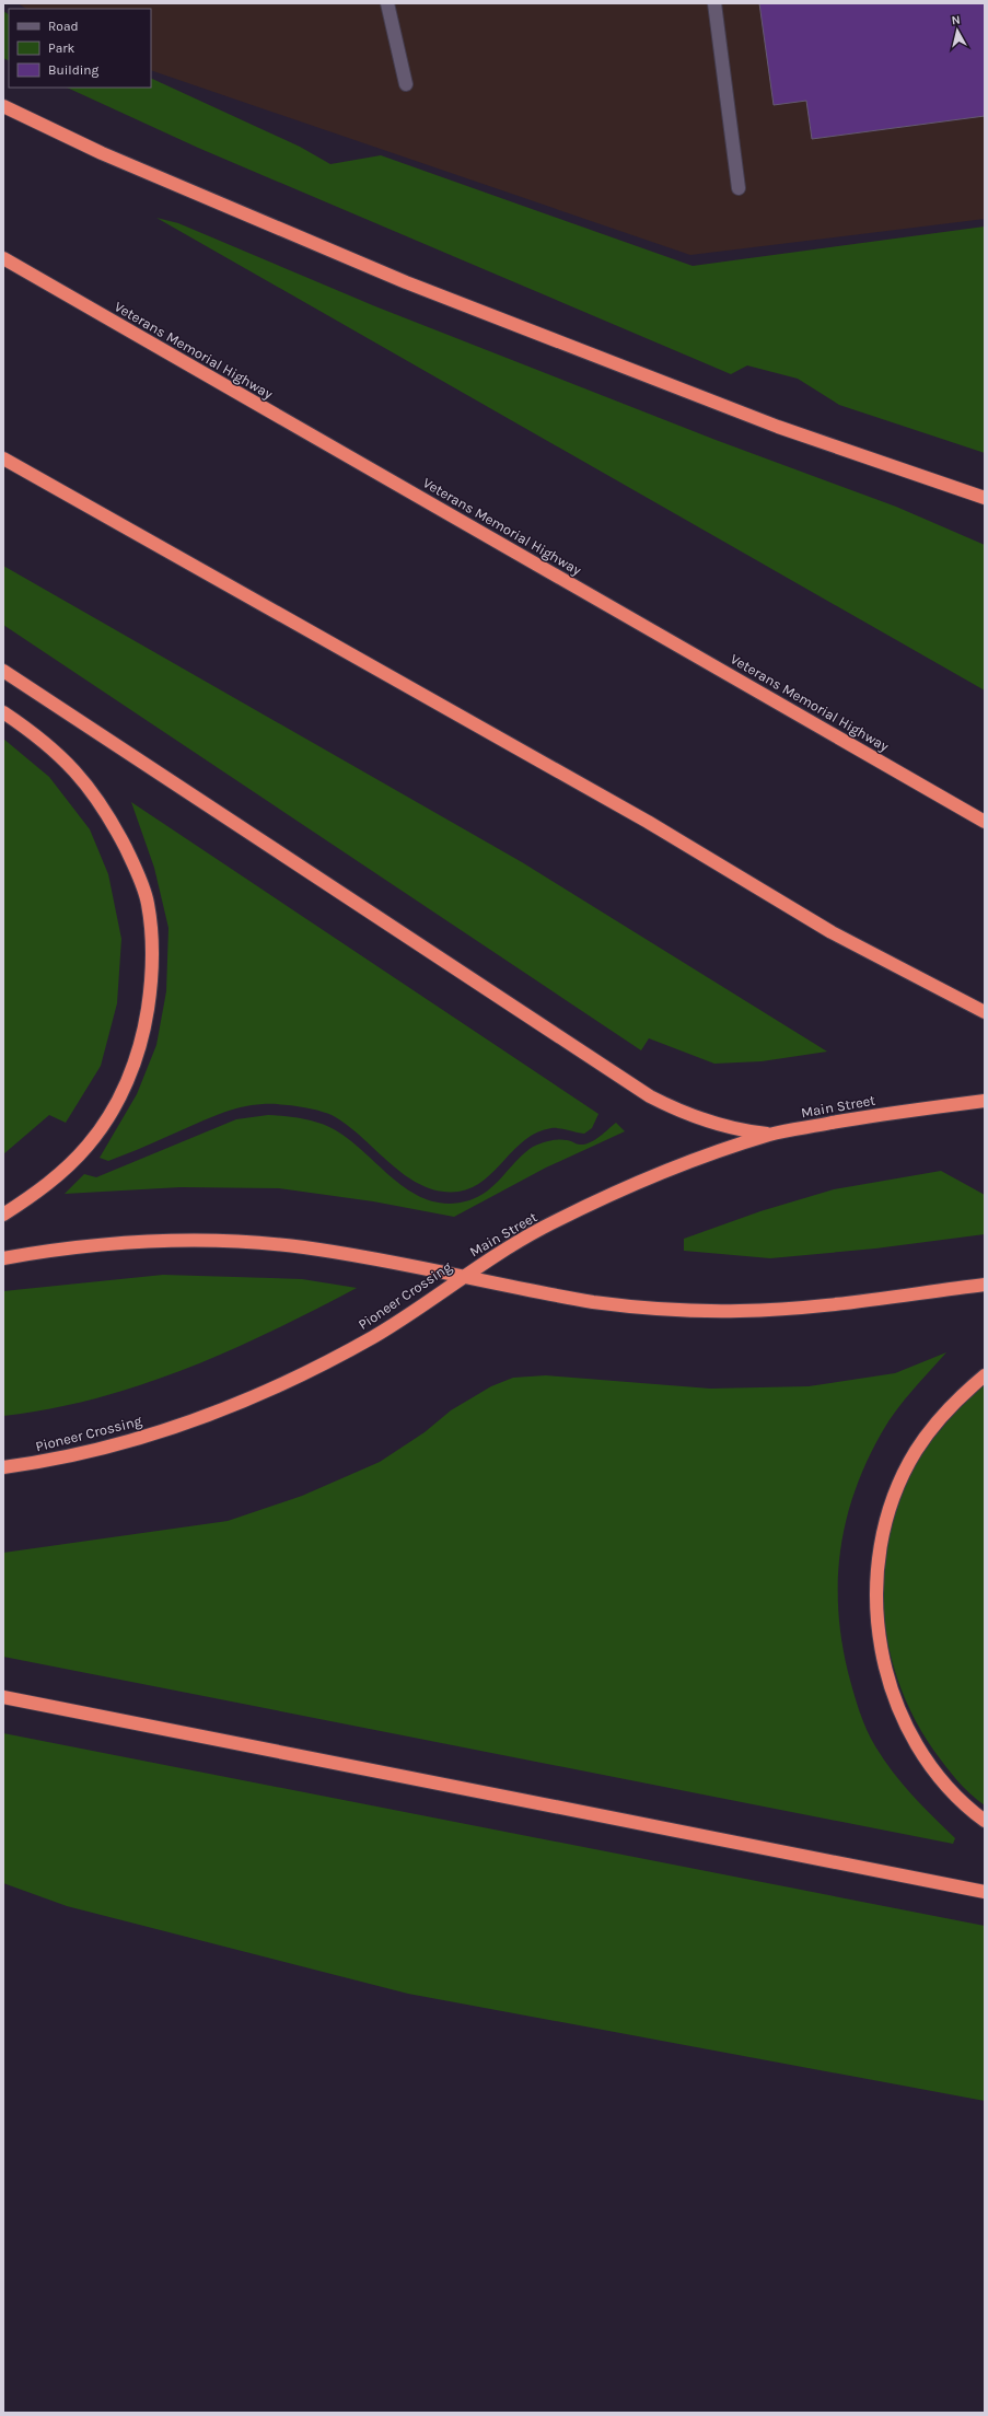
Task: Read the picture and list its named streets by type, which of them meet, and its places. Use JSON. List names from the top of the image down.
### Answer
{
  "streets": {
    "highway": ["Veterans Memorial Highway", "Main Street", "Pioneer Crossing"]
  },
  "crossings": [
    ["Main Street", "Pioneer Crossing"]
  ],
  "legend": ["Road", "Park", "Building"],
  "north": "top"
}
